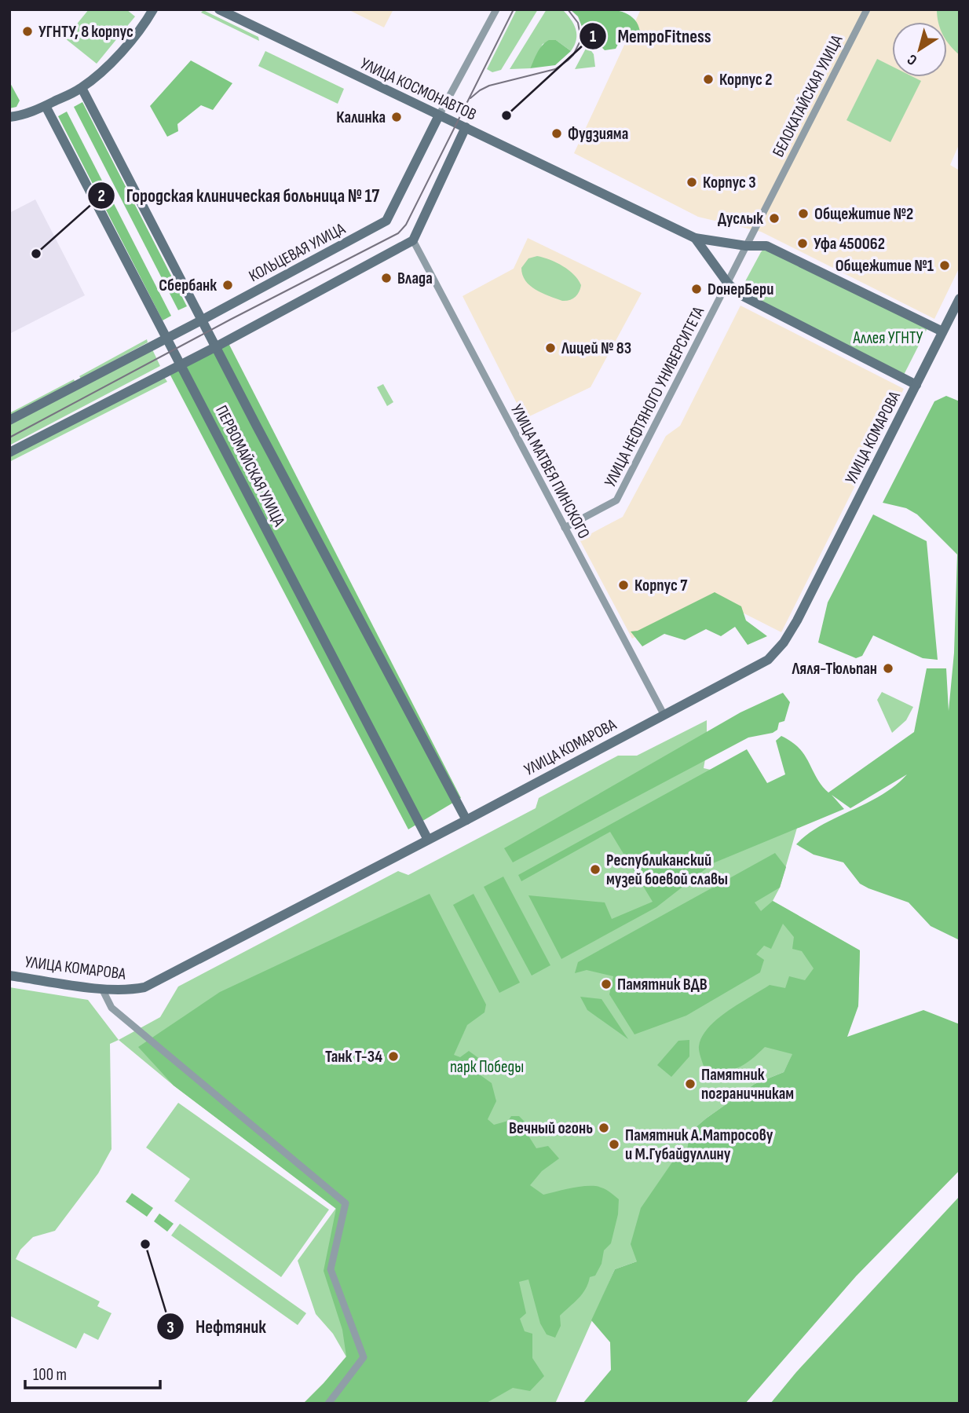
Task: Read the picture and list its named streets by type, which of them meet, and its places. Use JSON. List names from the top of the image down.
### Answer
{
  "streets": {
    "street": [
      "УЛИЦА КОСМОНАВТОВ",
      "БЕЛОКАТАЙСКАЯ УЛИЦА",
      "КОЛЬЦЕВАЯ УЛИЦА",
      "УЛИЦА НЕФТЯНОГО УНИВЕРСИТЕТА",
      "УЛИЦА КОМАРОВА",
      "ПЕРВОМАЙСКАЯ УЛИЦА",
      "УЛИЦА МАТВЕЯ ПИНСКОГО"
    ]
  },
  "crossings": [
    ["УЛИЦА КОСМОНАВТОВ", "БЕЛОКАТАЙСКАЯ УЛИЦА"],
    ["УЛИЦА КОСМОНАВТОВ", "КОЛЬЦЕВАЯ УЛИЦА"],
    ["УЛИЦА КОСМОНАВТОВ", "УЛИЦА НЕФТЯНОГО УНИВЕРСИТЕТА"],
    ["УЛИЦА КОСМОНАВТОВ", "УЛИЦА КОМАРОВА"],
    ["БЕЛОКАТАЙСКАЯ УЛИЦА", "УЛИЦА НЕФТЯНОГО УНИВЕРСИТЕТА"],
    ["КОЛЬЦЕВАЯ УЛИЦА", "ПЕРВОМАЙСКАЯ УЛИЦА"],
    ["УЛИЦА НЕФТЯНОГО УНИВЕРСИТЕТА", "УЛИЦА МАТВЕЯ ПИНСКОГО"],
    ["УЛИЦА КОМАРОВА", "ПЕРВОМАЙСКАЯ УЛИЦА"],
    ["УЛИЦА КОМАРОВА", "УЛИЦА МАТВЕЯ ПИНСКОГО"]
  ],
  "parks": ["Аллея УГНТУ", "парк Победы"],
  "places": [
    "УГНТУ, 8 корпус",
    "Корпус 2",
    "МетроFitness",
    "Калинка",
    "Фудзияма",
    "Корпус 3",
    "Общежитие №2",
    "Дуслык",
    "Уфа 450062",
    "Городская клиническая больница № 17",
    "Общежитие №1",
    "Влада",
    "Сбербанк",
    "DонерБери",
    "Лицей № 83",
    "Корпус 7",
    "Ляля-Тюльпан",
    "Республиканский музей боевой славы",
    "Памятник ВДВ",
    "Танк Т-34",
    "Памятник пограничникам",
    "Вечный огонь",
    "Памятник А.Матросову и М.Губайдуллину",
    "Нефтяник"
  ],
  "scale_bar": "100 m",
  "north": "bottom left"
}
